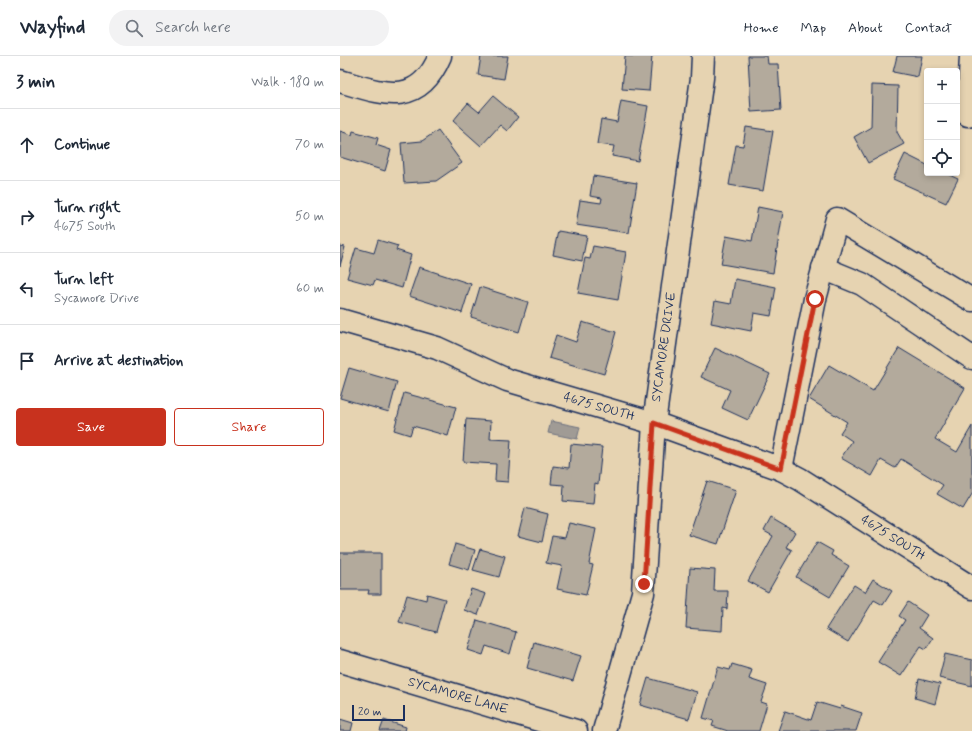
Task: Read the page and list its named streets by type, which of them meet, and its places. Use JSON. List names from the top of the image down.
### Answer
{
  "streets": {
    "street": ["SYCAMORE DRIVE", "4675 SOUTH", "SYCAMORE LANE"]
  },
  "crossings": [
    ["SYCAMORE DRIVE", "4675 SOUTH"]
  ],
  "scale_bar": "20 m",
  "page": {
    "header": "Wayfind",
    "search": "Search here",
    "nav": [
      "Home",
      "Map",
      "About",
      "Contact"
    ],
    "heading": ["3 min", "Walk · 180 m"],
    "map_buttons": ["+", "−"],
    "list": [
      ["Continue", "70 m"],
      ["Turn right", "4675 South", "50 m"],
      ["Turn left", "Sycamore Drive", "60 m"],
      "Arrive at destination"
    ],
    "buttons": ["Save", "Share"],
    "scale": "20 m"
  }
}
